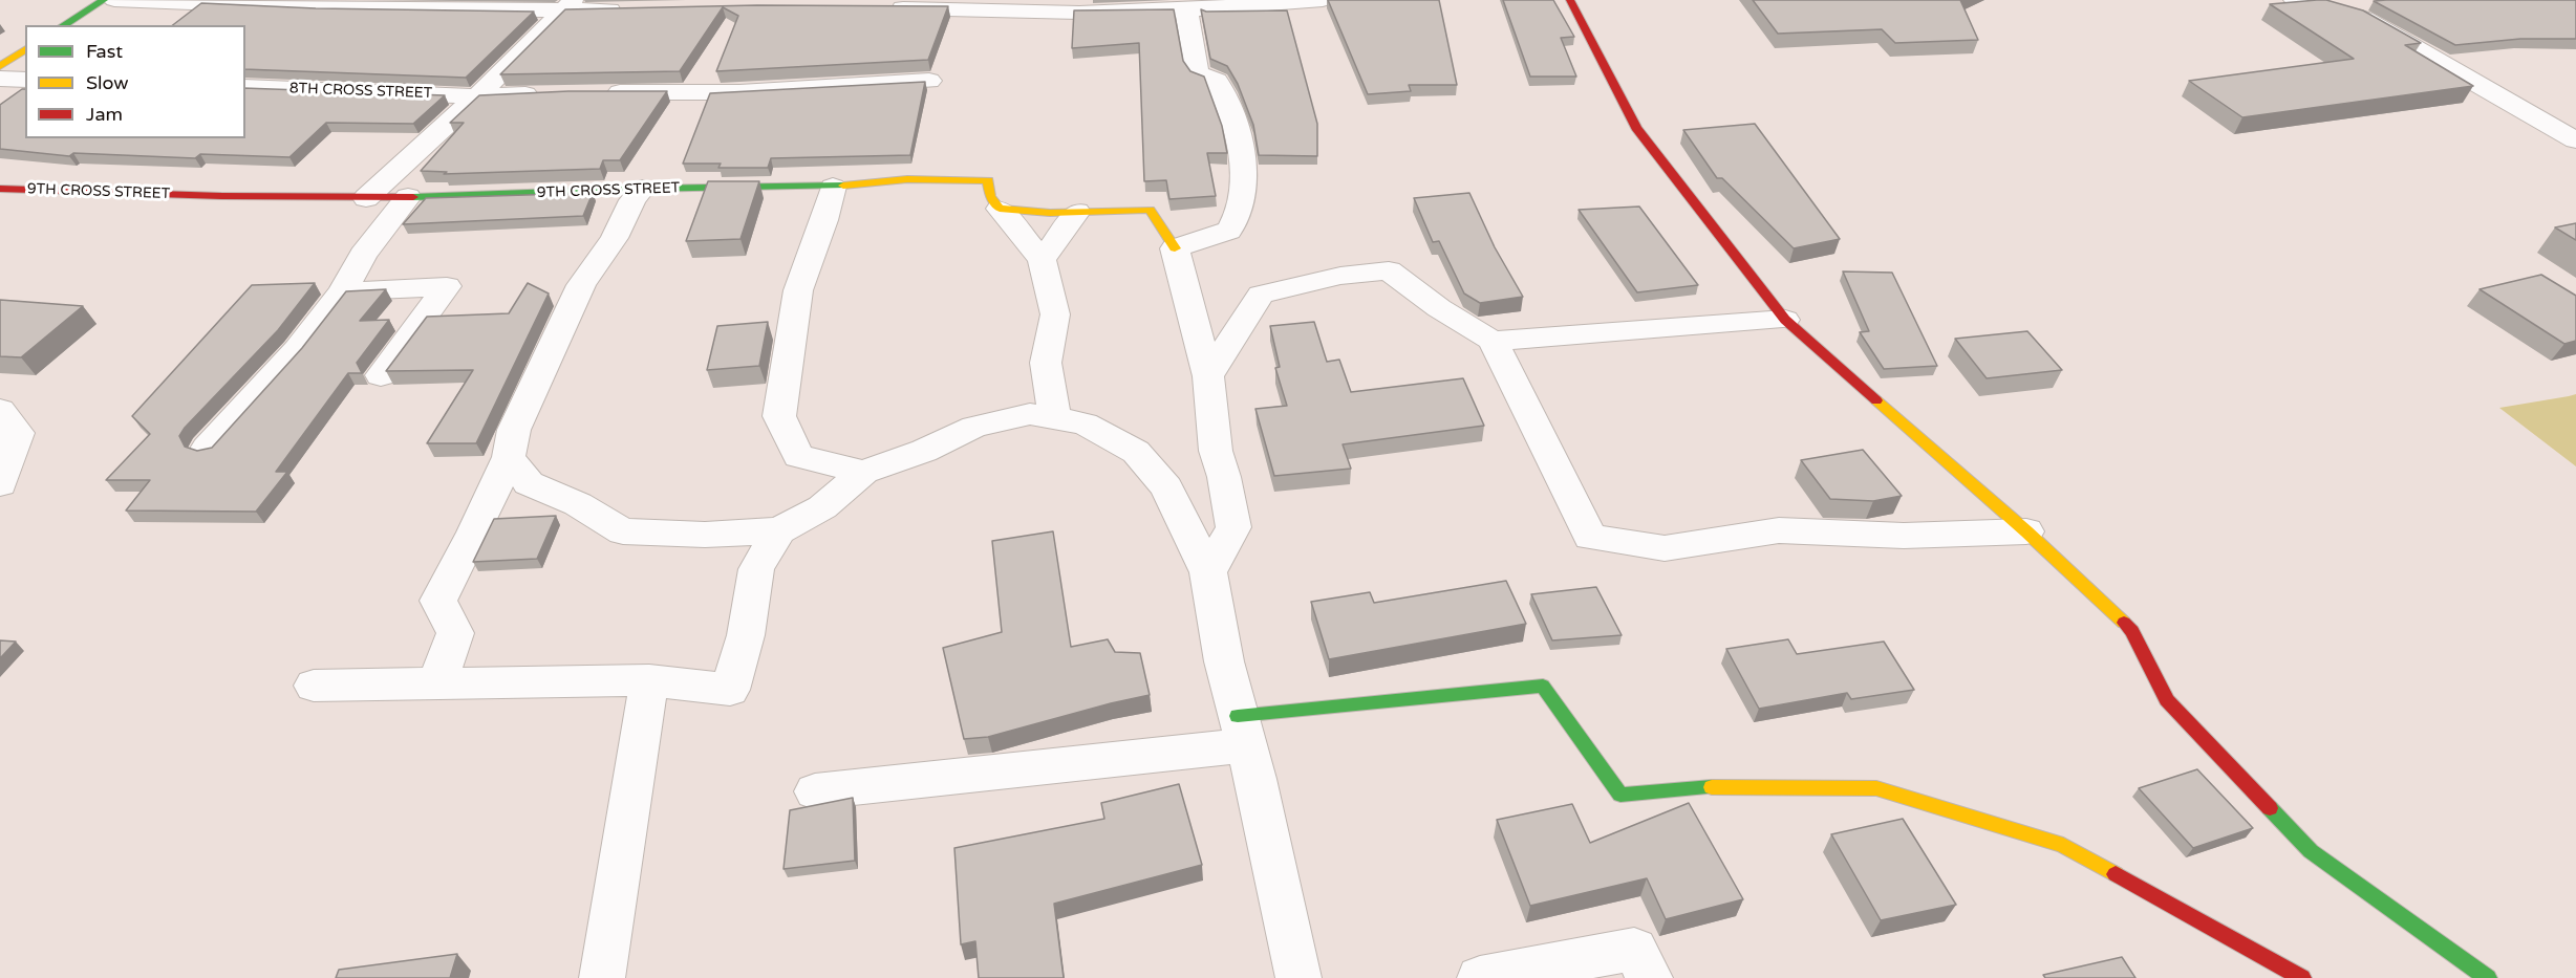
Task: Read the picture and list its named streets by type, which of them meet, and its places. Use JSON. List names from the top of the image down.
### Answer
{
  "streets": {
    "street": ["8TH CROSS STREET", "9TH CROSS STREET"]
  },
  "legend": ["Fast", "Slow", "Jam"]
}
